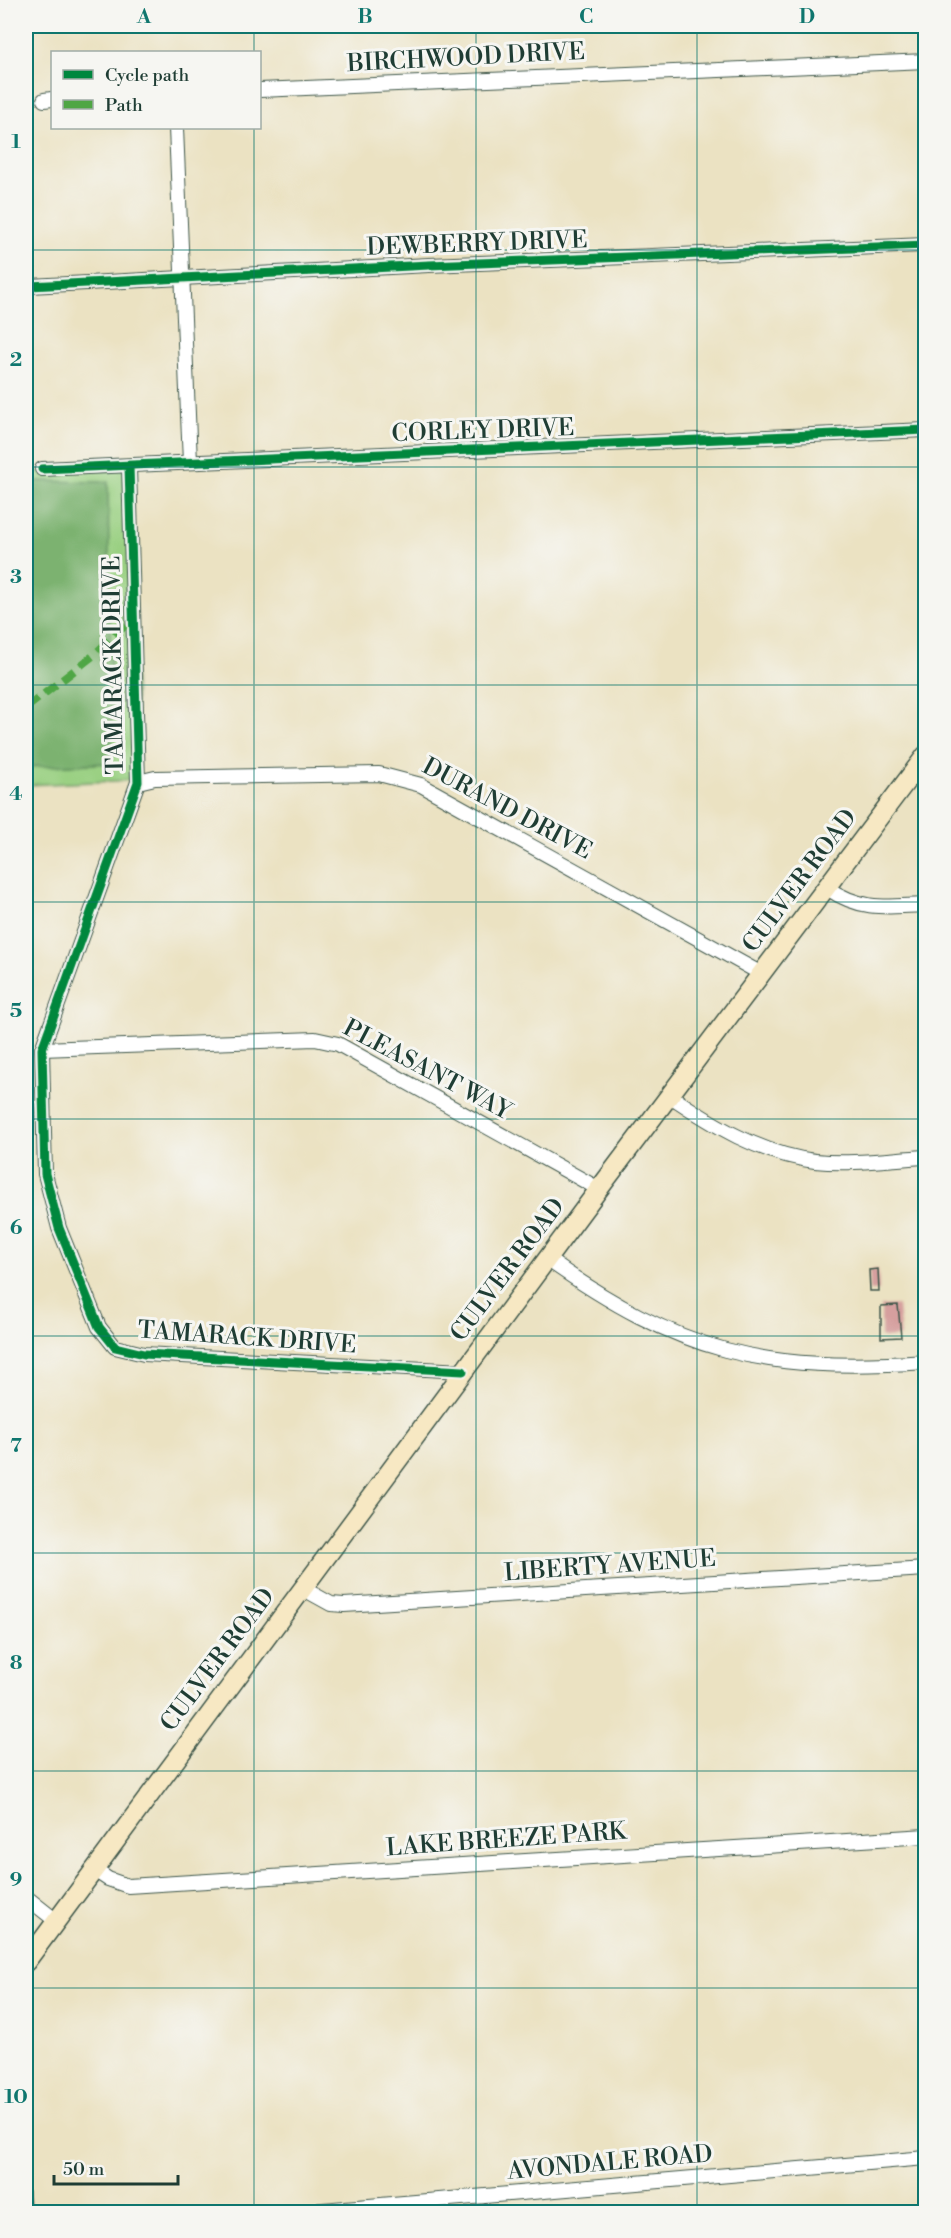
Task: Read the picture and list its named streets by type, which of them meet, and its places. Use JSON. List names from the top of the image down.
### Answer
{
  "streets": {
    "main road": ["CULVER ROAD"],
    "street": [
      "BIRCHWOOD DRIVE",
      "DEWBERRY DRIVE",
      "CORLEY DRIVE",
      "TAMARACK DRIVE",
      "DURAND DRIVE",
      "PLEASANT WAY",
      "LIBERTY AVENUE",
      "LAKE BREEZE PARK",
      "AVONDALE ROAD"
    ]
  },
  "crossings": [
    ["CORLEY DRIVE", "TAMARACK DRIVE"],
    ["TAMARACK DRIVE", "DURAND DRIVE"],
    ["TAMARACK DRIVE", "CULVER ROAD"],
    ["TAMARACK DRIVE", "PLEASANT WAY"],
    ["DURAND DRIVE", "CULVER ROAD"],
    ["CULVER ROAD", "PLEASANT WAY"],
    ["CULVER ROAD", "LIBERTY AVENUE"],
    ["CULVER ROAD", "LAKE BREEZE PARK"]
  ],
  "legend": ["Cycle path", "Path"],
  "scale_bar": "50 m",
  "grid": {
    "columns": [
      "A",
      "B",
      "C",
      "D"
    ],
    "rows": [
      "1",
      "2",
      "3",
      "4",
      "5",
      "6",
      "7",
      "8",
      "9",
      "10"
    ]
  }
}
